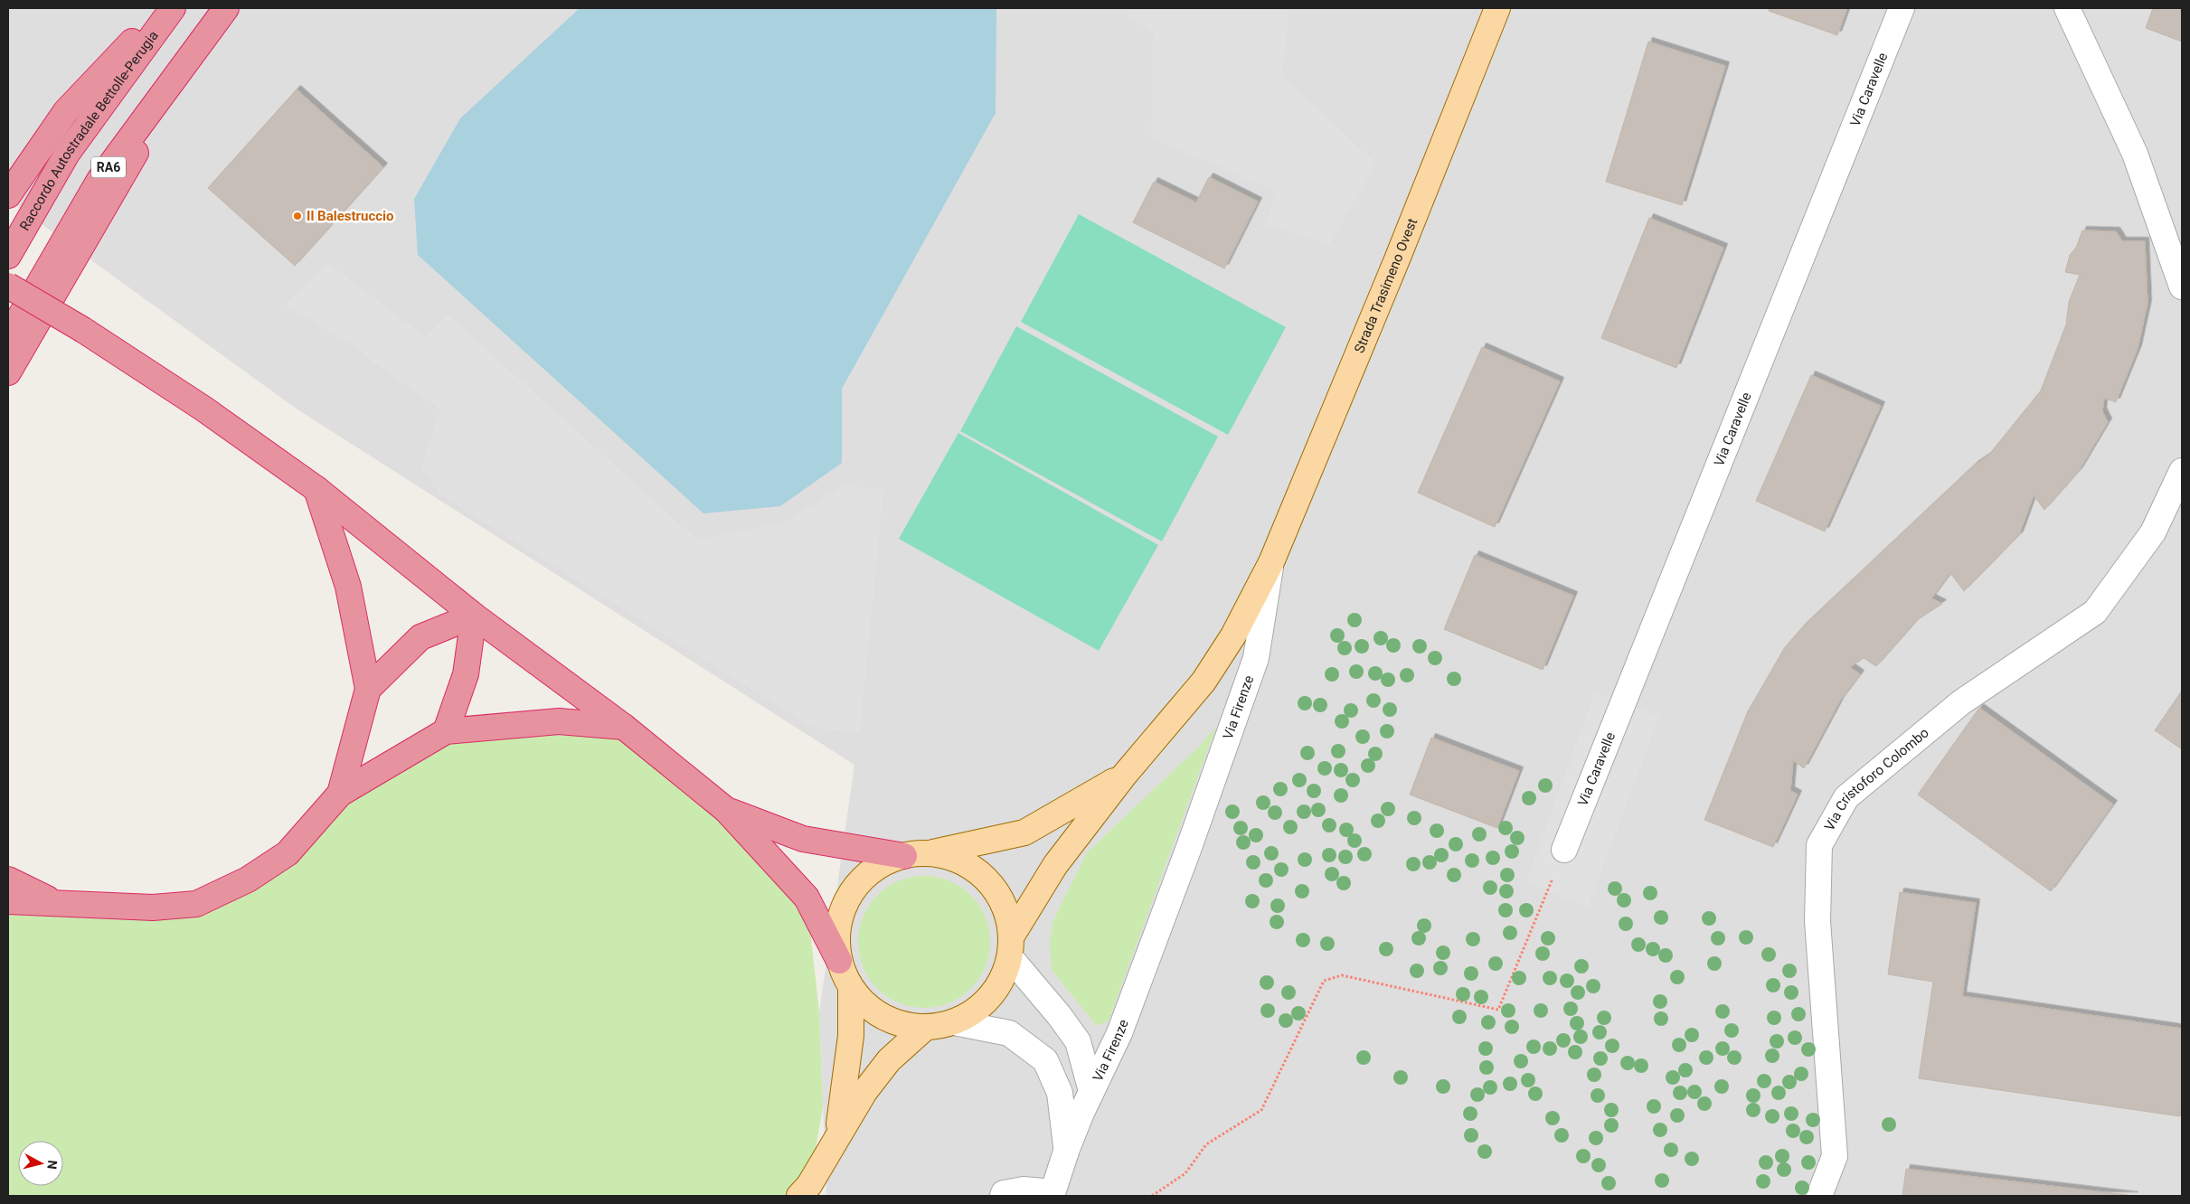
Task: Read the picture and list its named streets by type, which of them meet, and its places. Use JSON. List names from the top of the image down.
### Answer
{
  "streets": {
    "highway": ["Raccordo Autostradale Bettolle-Perugia", "RA6"],
    "main road": ["Strada Trasimeno Ovest"],
    "street": ["Via Caravelle", "Via Firenze", "Via Cristoforo Colombo"]
  },
  "crossings": [
    ["Strada Trasimeno Ovest", "Via Firenze"]
  ],
  "places": ["Il Balestruccio"],
  "north": "right"
}
